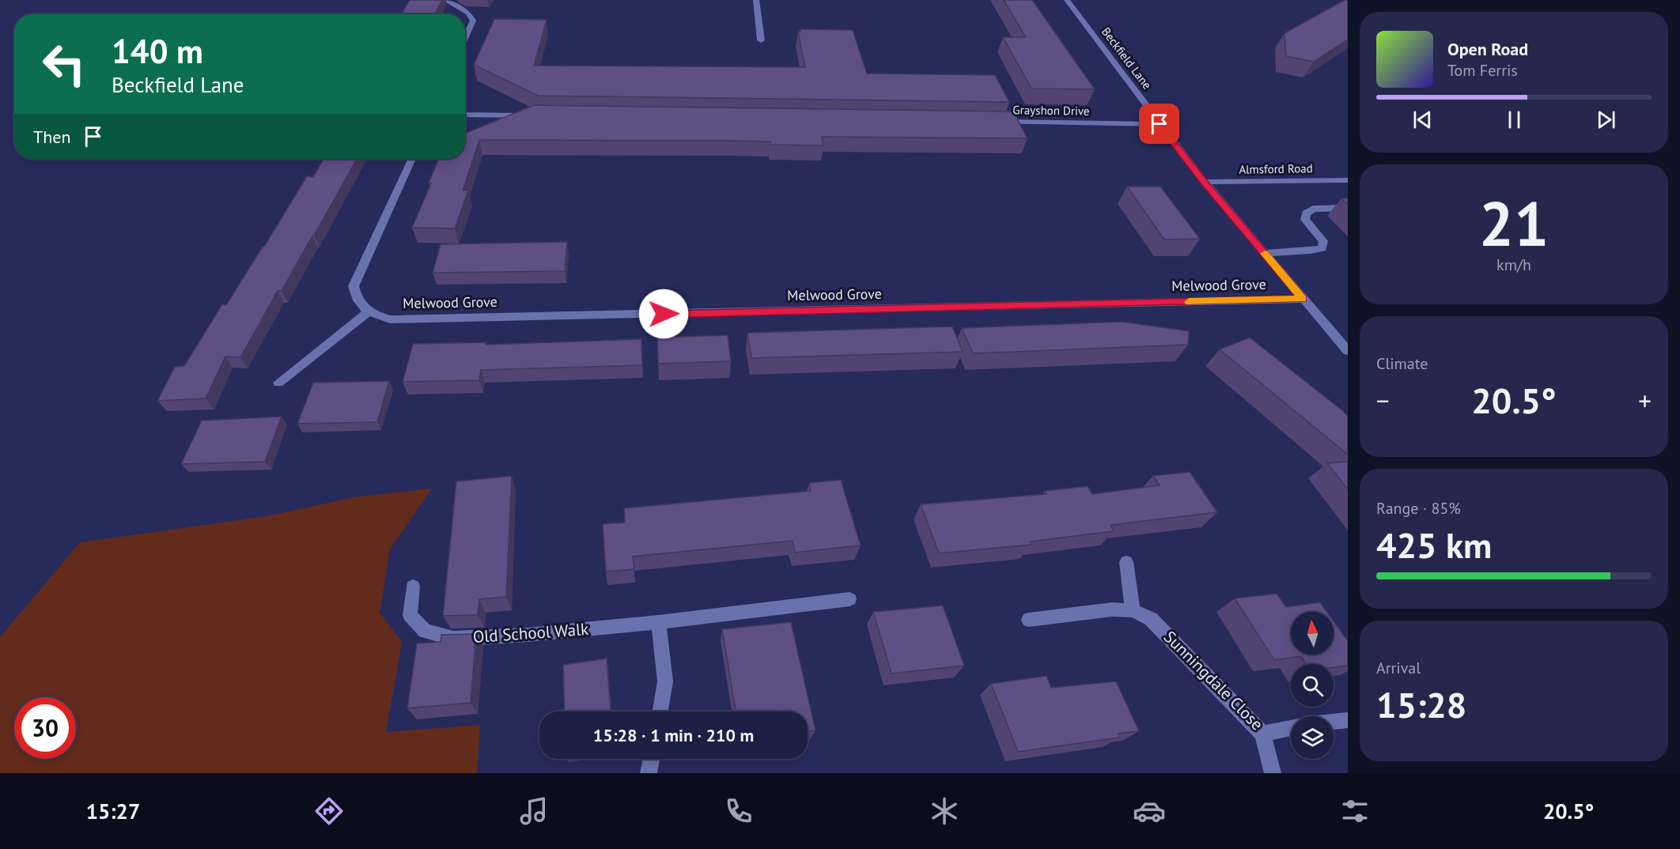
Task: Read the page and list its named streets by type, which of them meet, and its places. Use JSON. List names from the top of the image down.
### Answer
{
  "streets": {
    "street": [
      "Beckfield Lane",
      "Grayshon Drive",
      "Almsford Road",
      "Melwood Grove",
      "Old School Walk",
      "Sunningdale Close"
    ]
  },
  "crossings": [
    ["Beckfield Lane", "Grayshon Drive"],
    ["Beckfield Lane", "Almsford Road"],
    ["Beckfield Lane", "Melwood Grove"]
  ],
  "north": "top",
  "page": {
    "turn": ["140 m", "Beckfield Lane"],
    "song": ["Open Road", "Tom Ferris"],
    "then": "Then",
    "tile": [
      ["21", "km/h"],
      "Climate",
      ["Range · 85%", "425 km"],
      ["Arrival", "15:28"]
    ],
    "heat": ["−", "20.5°", "+"],
    "limit": "30",
    "trip": "15:28 · 1 min · 210 m",
    "tabs": ["15:27", "20.5°"]
  }
}
